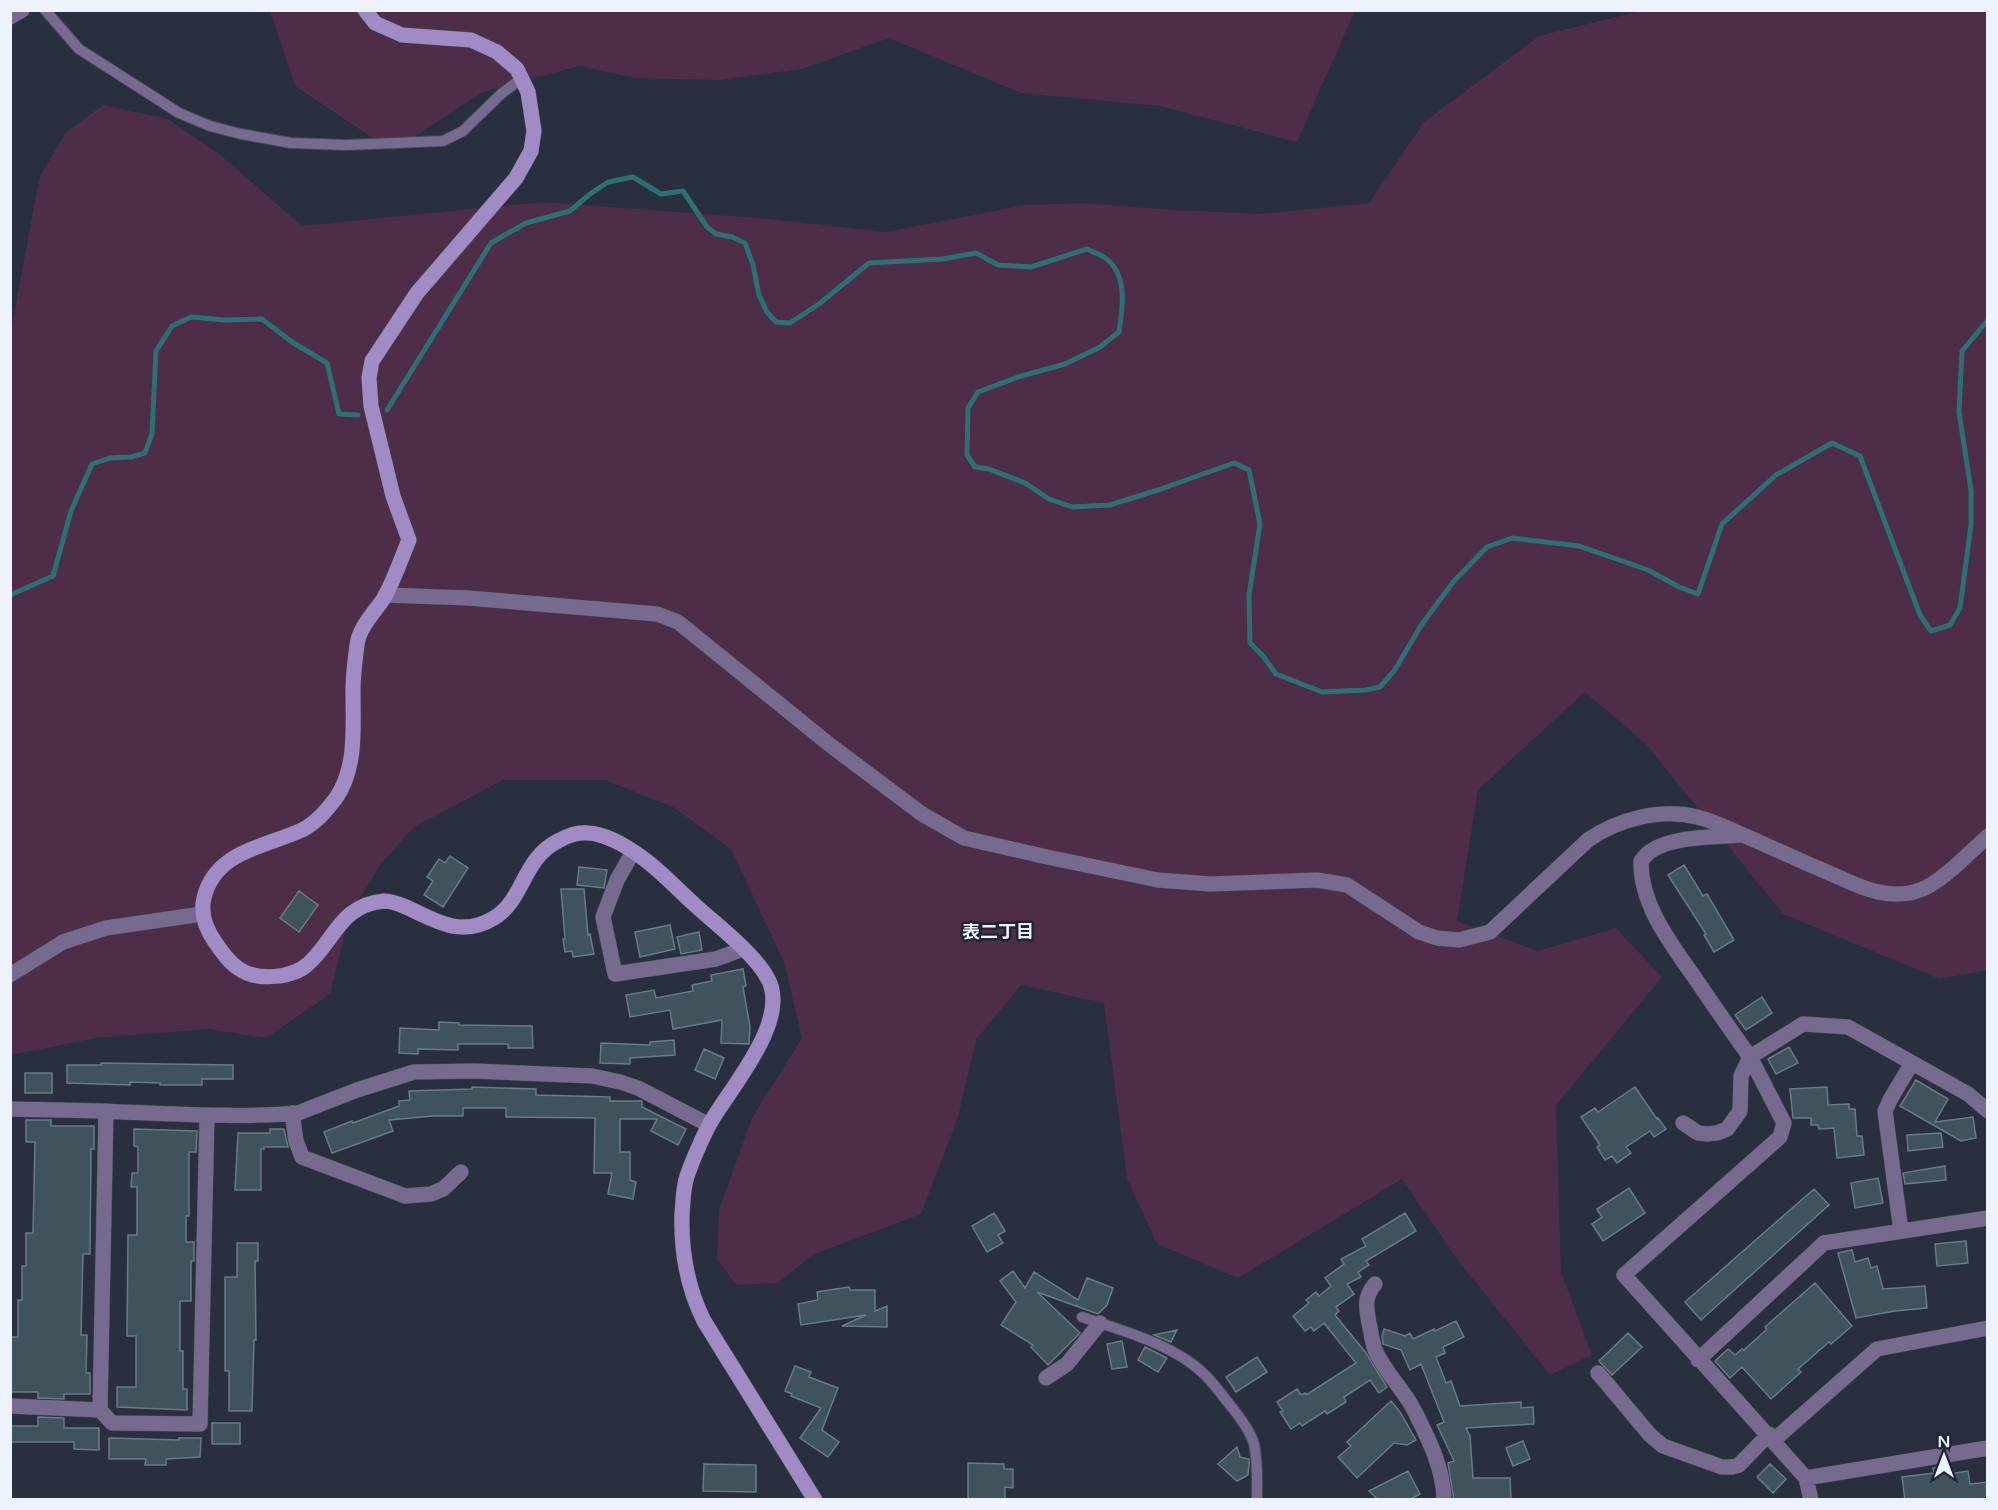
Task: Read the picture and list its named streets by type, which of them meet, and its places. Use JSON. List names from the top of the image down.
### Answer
{
  "districts": ["表二丁目"],
  "north": "top"
}
